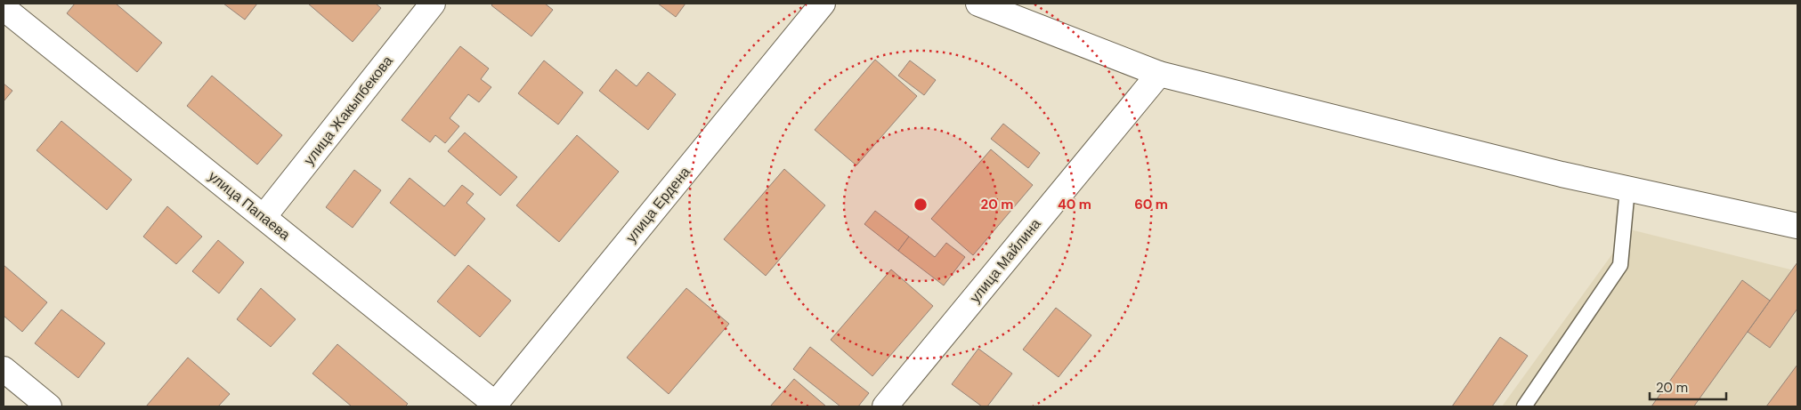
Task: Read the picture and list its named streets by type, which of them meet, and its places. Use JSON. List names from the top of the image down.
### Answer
{
  "streets": {
    "street": [
      "улица Жакыпбекова",
      "улица Ердена",
      "улица Папаева",
      "улица Майлина"
    ]
  },
  "crossings": [
    ["улица Жакыпбекова", "улица Папаева"],
    ["улица Ердена", "улица Папаева"]
  ],
  "scale_bar": "20 m",
  "rings": ["20 m", "40 m", "60 m"]
}
